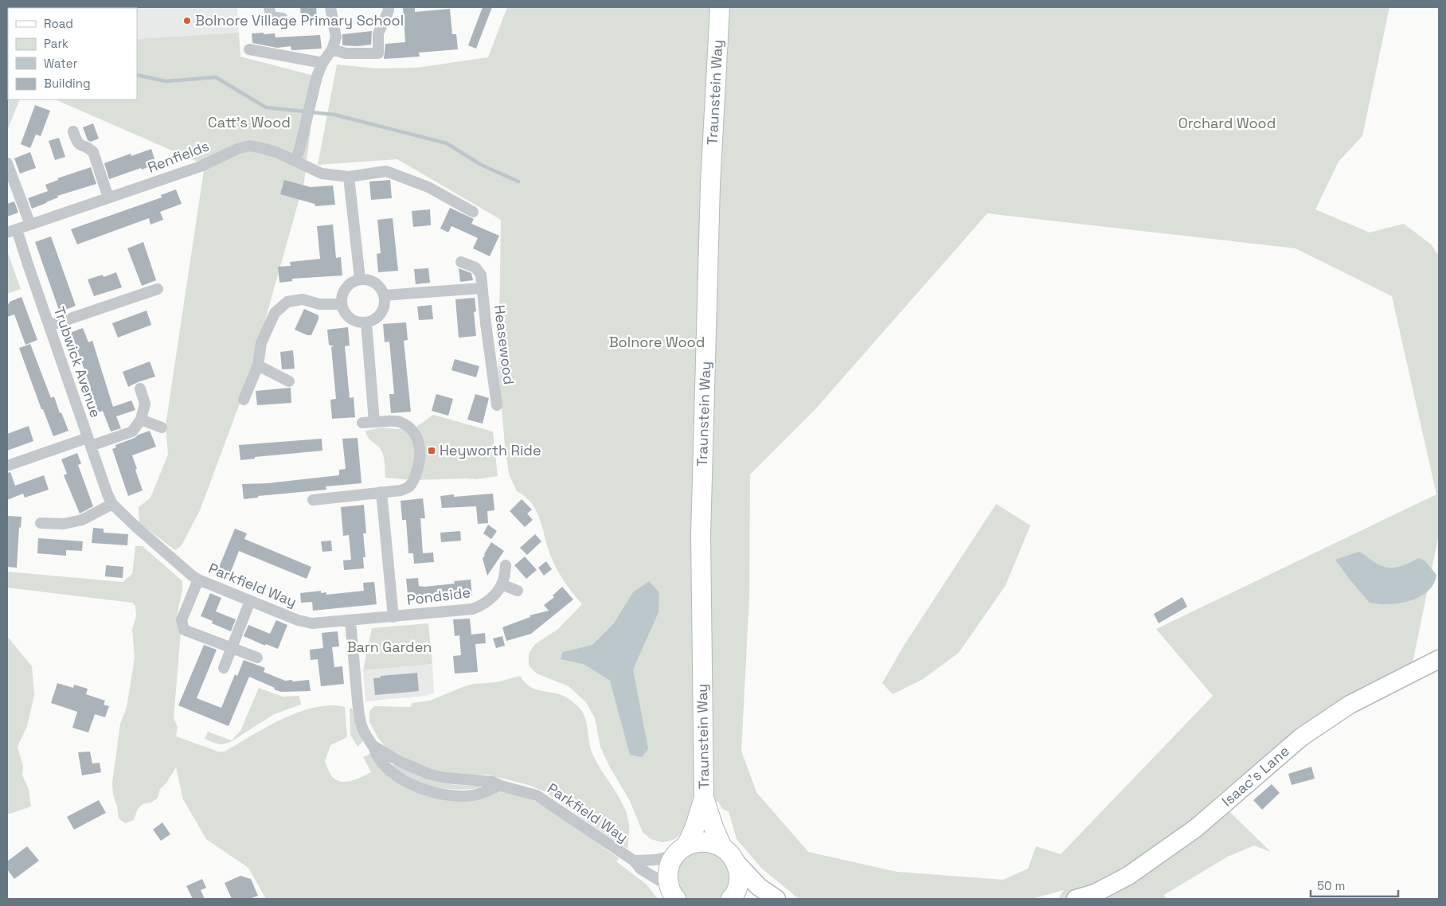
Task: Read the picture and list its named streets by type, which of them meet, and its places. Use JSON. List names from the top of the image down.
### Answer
{
  "streets": {
    "highway": ["Traunstein Way"],
    "main road": ["Isaac's Lane"],
    "street": [
      "Renfields",
      "Heasewood",
      "Trubwick Avenue",
      "Parkfield Way",
      "Pondside"
    ]
  },
  "crossings": [
    ["Traunstein Way", "Parkfield Way"],
    ["Renfields", "Trubwick Avenue"],
    ["Trubwick Avenue", "Parkfield Way"],
    ["Parkfield Way", "Pondside"]
  ],
  "parks": [
    "Catt's Wood",
    "Orchard Wood",
    "Bolnore Wood",
    "Barn Garden"
  ],
  "places": {
    "other": ["Bolnore Village Primary School"],
    "transit": ["Heyworth Ride"]
  },
  "legend": [
    "Road",
    "Park",
    "Water",
    "Building"
  ],
  "scale_bar": "50 m"
}
